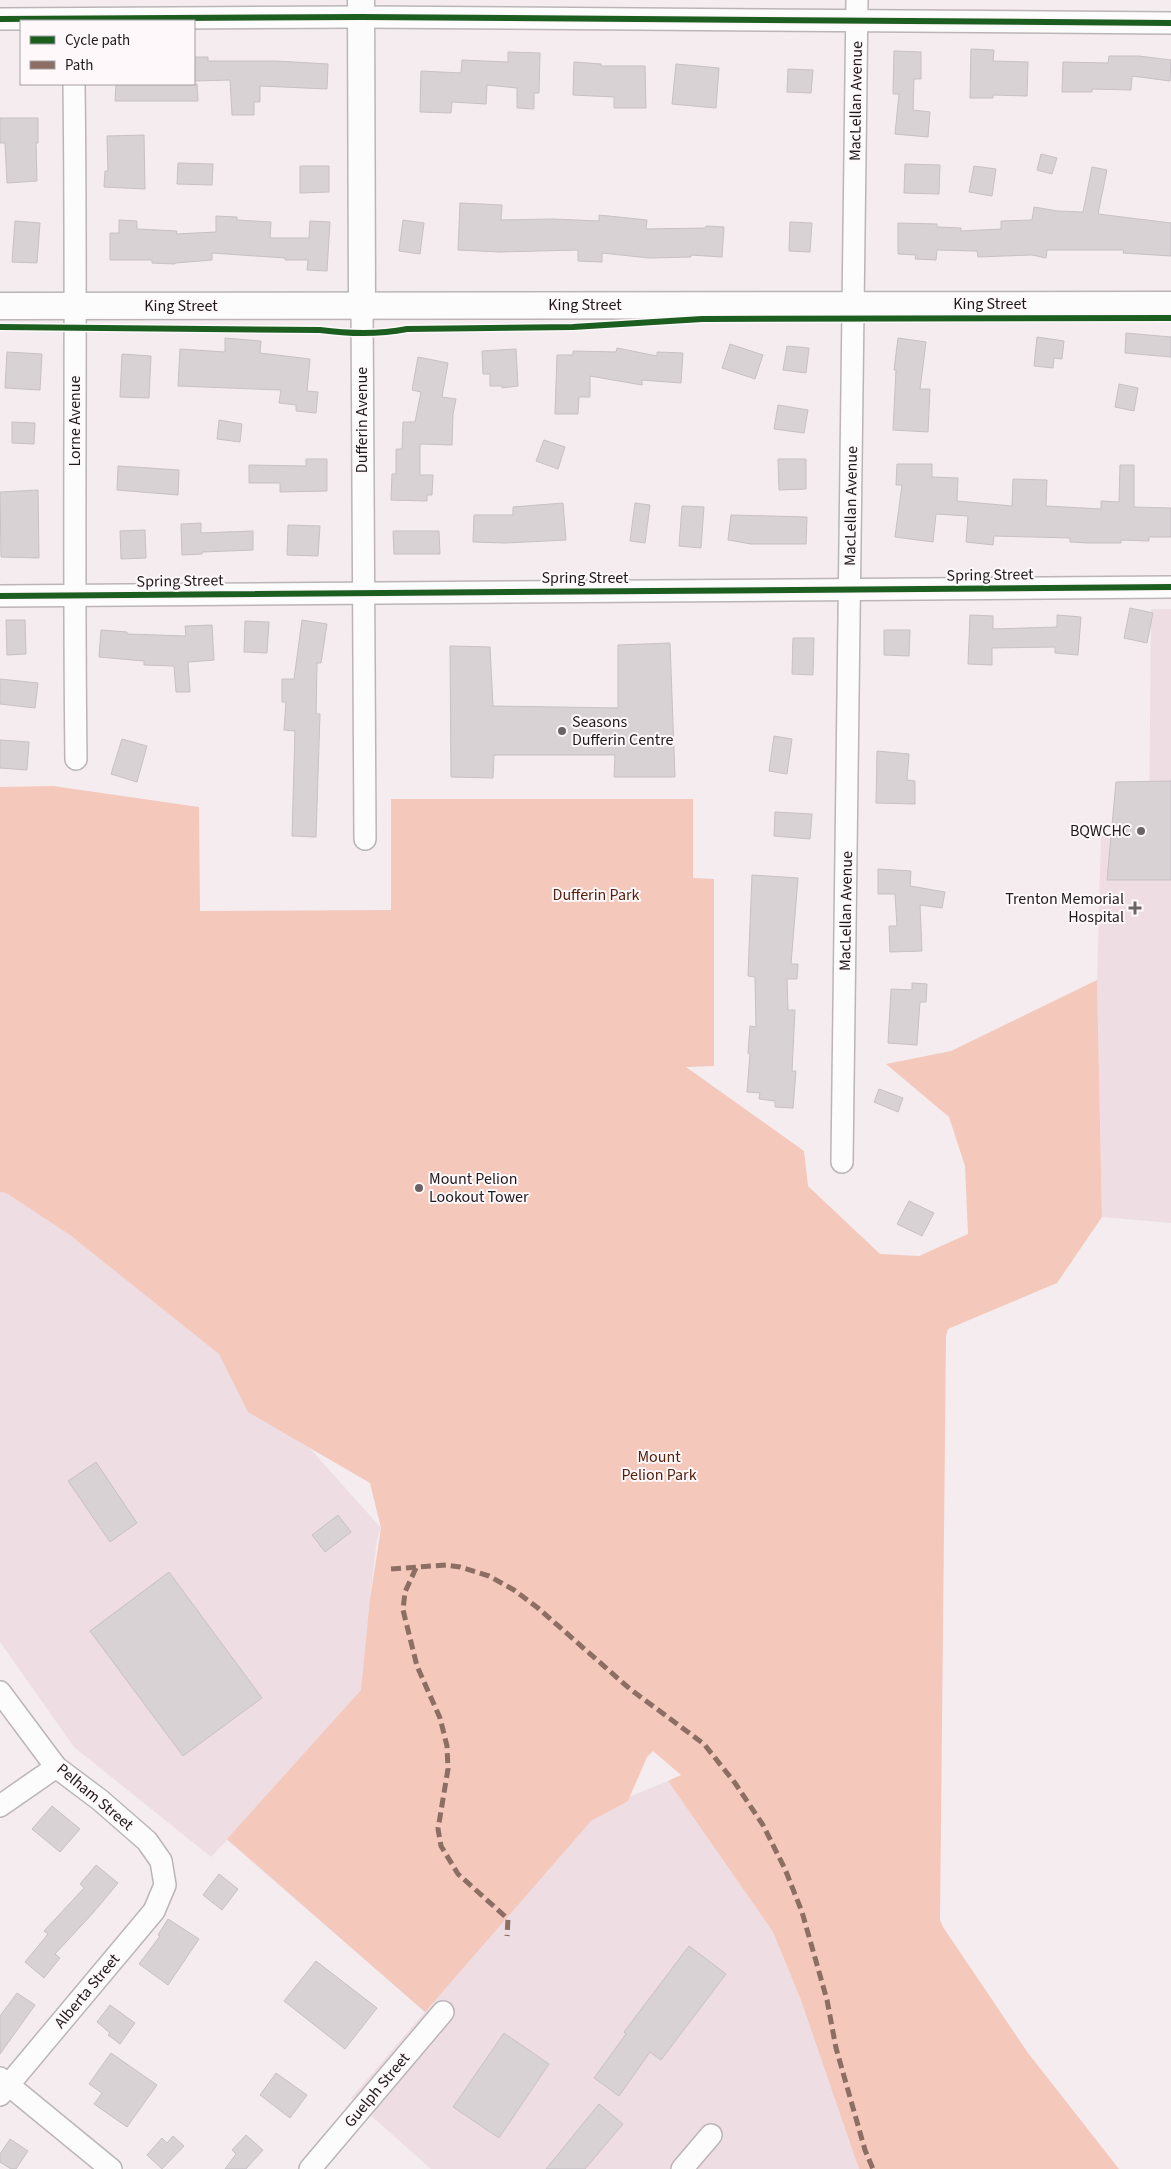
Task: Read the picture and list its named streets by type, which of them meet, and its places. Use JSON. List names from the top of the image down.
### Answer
{
  "streets": {
    "street": [
      "MacLellan Avenue",
      "King Street",
      "Dufferin Avenue",
      "Lorne Avenue",
      "Spring Street",
      "Pelham Street",
      "Alberta Street",
      "Guelph Street"
    ]
  },
  "crossings": [
    ["MacLellan Avenue", "King Street"],
    ["MacLellan Avenue", "Spring Street"],
    ["King Street", "Dufferin Avenue"],
    ["King Street", "Lorne Avenue"],
    ["Dufferin Avenue", "Spring Street"],
    ["Lorne Avenue", "Spring Street"],
    ["Pelham Street", "Alberta Street"]
  ],
  "parks": ["Dufferin Park", "Mount Pelion Park"],
  "places": {
    "other": ["Seasons Dufferin Centre", "BQWCHC", "Mount Pelion Lookout Tower"],
    "health": ["Trenton Memorial Hospital"]
  },
  "legend": ["Cycle path", "Path"]
}
